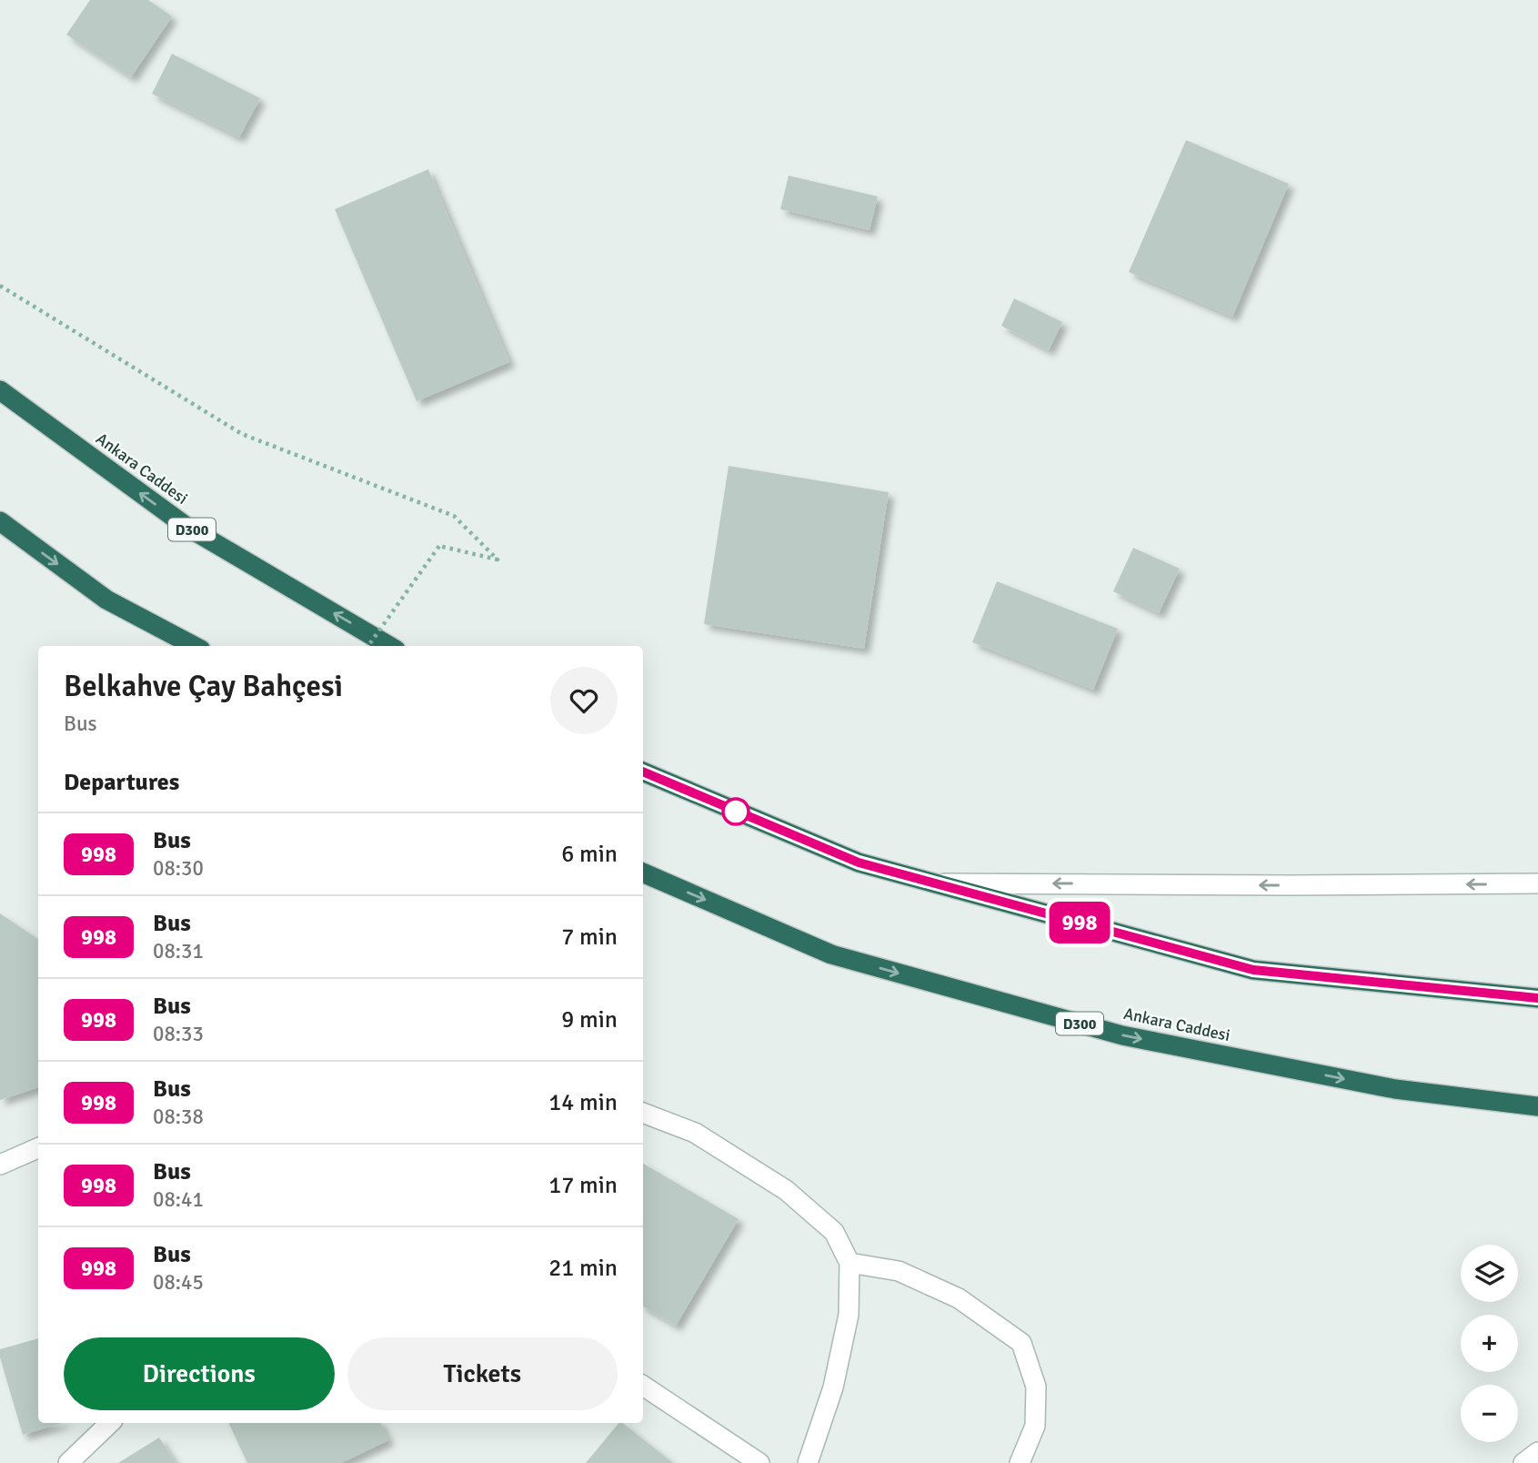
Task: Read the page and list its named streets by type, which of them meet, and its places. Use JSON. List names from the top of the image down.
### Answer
{
  "streets": {
    "highway": ["Ankara Caddesi", "D300"]
  },
  "lines": ["bus line 998"],
  "page": {
    "on_map": "998",
    "heading": [
      ["Belkahve Çay Bahçesi", "Bus"],
      "Departures"
    ],
    "list": [
      {
        "mark": "998",
        "name": "Bus",
        "note": "08:30",
        "value": "6 min"
      },
      {
        "mark": "998",
        "name": "Bus",
        "note": "08:31",
        "value": "7 min"
      },
      {
        "mark": "998",
        "name": "Bus",
        "note": "08:33",
        "value": "9 min"
      },
      {
        "mark": "998",
        "name": "Bus",
        "note": "08:38",
        "value": "14 min"
      },
      {
        "mark": "998",
        "name": "Bus",
        "note": "08:41",
        "value": "17 min"
      },
      {
        "mark": "998",
        "name": "Bus",
        "note": "08:45",
        "value": "21 min"
      }
    ],
    "map_buttons": ["+", "−"],
    "buttons": ["Directions", "Tickets"]
  }
}
